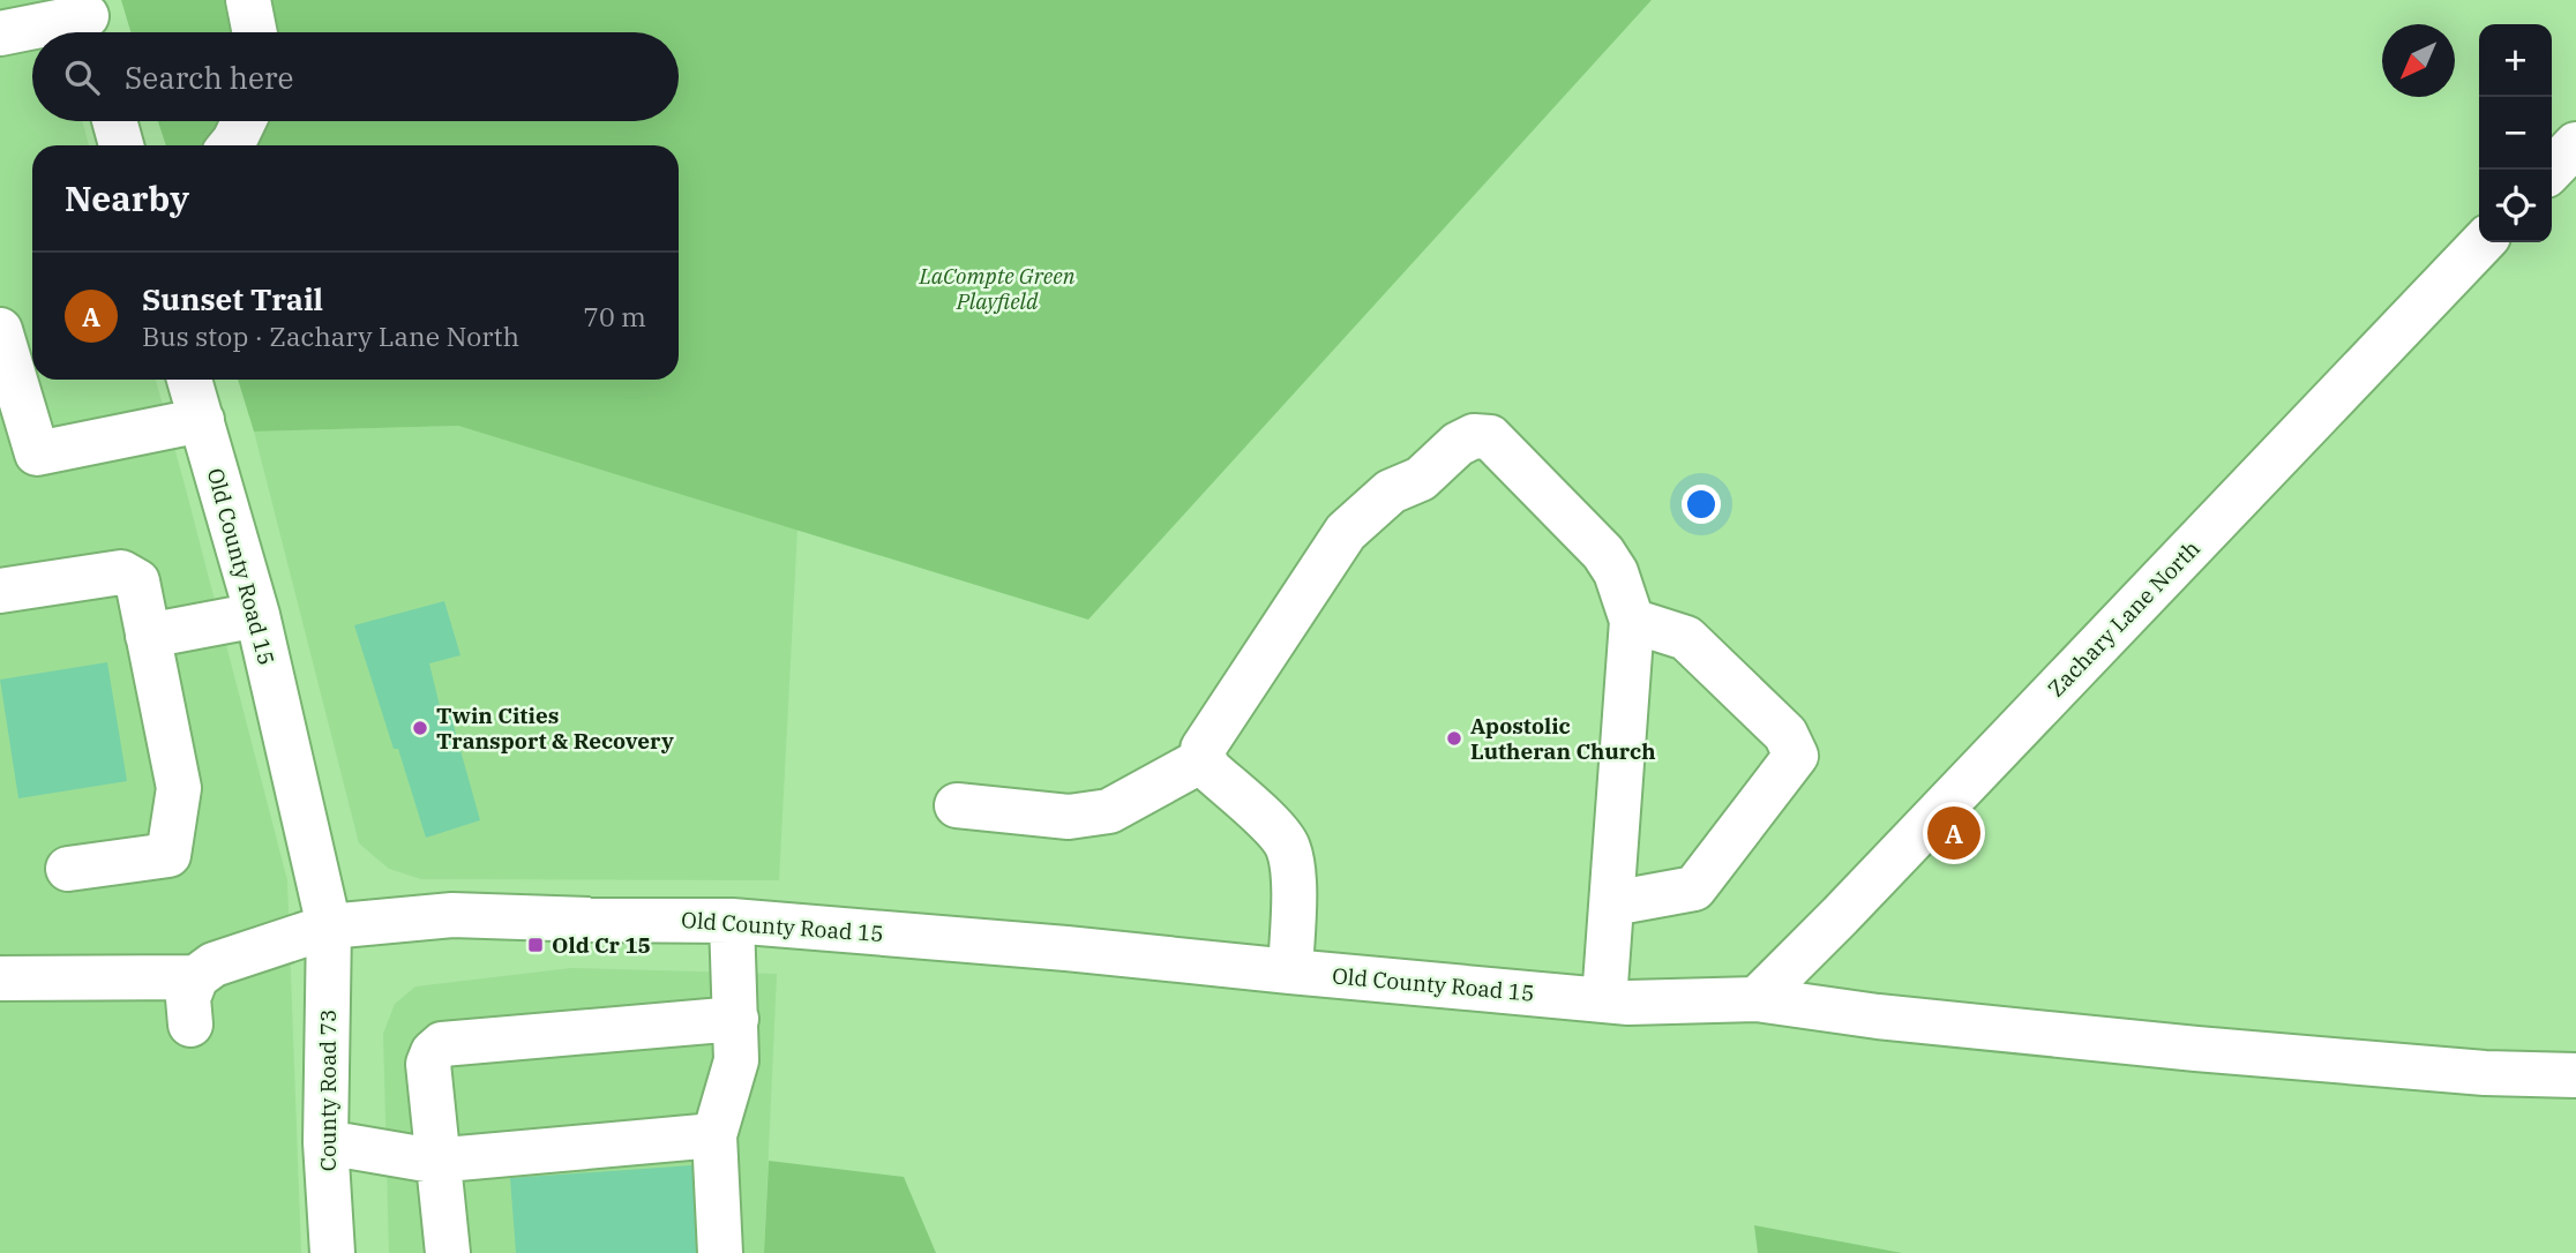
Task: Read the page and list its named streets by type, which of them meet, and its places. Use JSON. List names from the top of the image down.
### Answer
{
  "streets": {
    "street": ["Old County Road 15", "Zachary Lane North", "County Road 73"]
  },
  "crossings": [
    ["Old County Road 15", "Zachary Lane North"],
    ["Old County Road 15", "County Road 73"]
  ],
  "parks": ["LaCompte Green Playfield"],
  "places": {
    "other": ["Twin Cities Transport & Recovery", "Apostolic Lutheran Church"],
    "transit": ["Old Cr 15"]
  },
  "north": "bottom left",
  "page": {
    "map_buttons": ["+", "−"],
    "search": "Search here",
    "heading": "Nearby",
    "list": [
      {
        "mark": "A",
        "name": "Sunset Trail",
        "note": "Bus stop · Zachary Lane North",
        "value": "70 m"
      }
    ],
    "pins": "A"
  }
}
